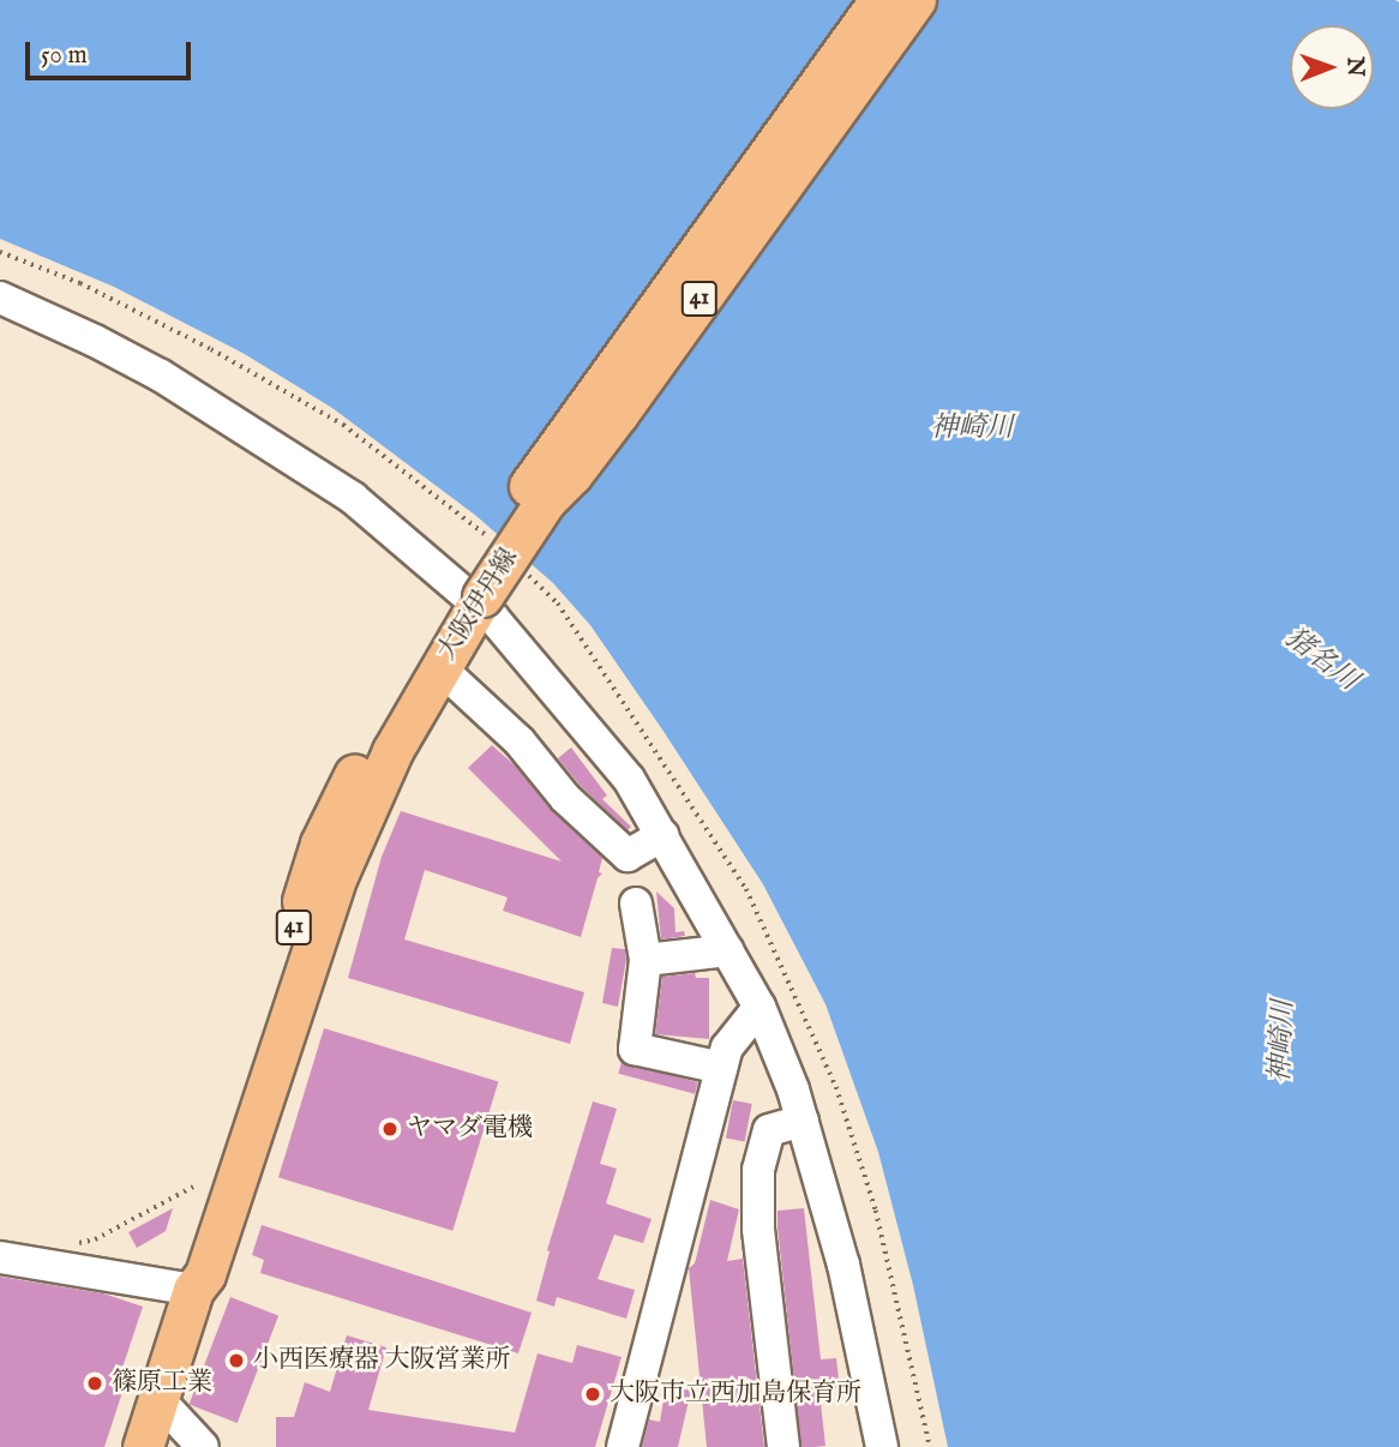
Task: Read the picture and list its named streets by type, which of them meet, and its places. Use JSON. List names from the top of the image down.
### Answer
{
  "streets": {
    "main road": ["41", "大阪伊丹線"]
  },
  "water": ["神崎川", "猪名川"],
  "places": [
    "ヤマダ電機",
    "小西医療器 大阪営業所",
    "篠原工業",
    "大阪市立西加島保育所"
  ],
  "scale_bar": "50 m",
  "north": "right"
}
